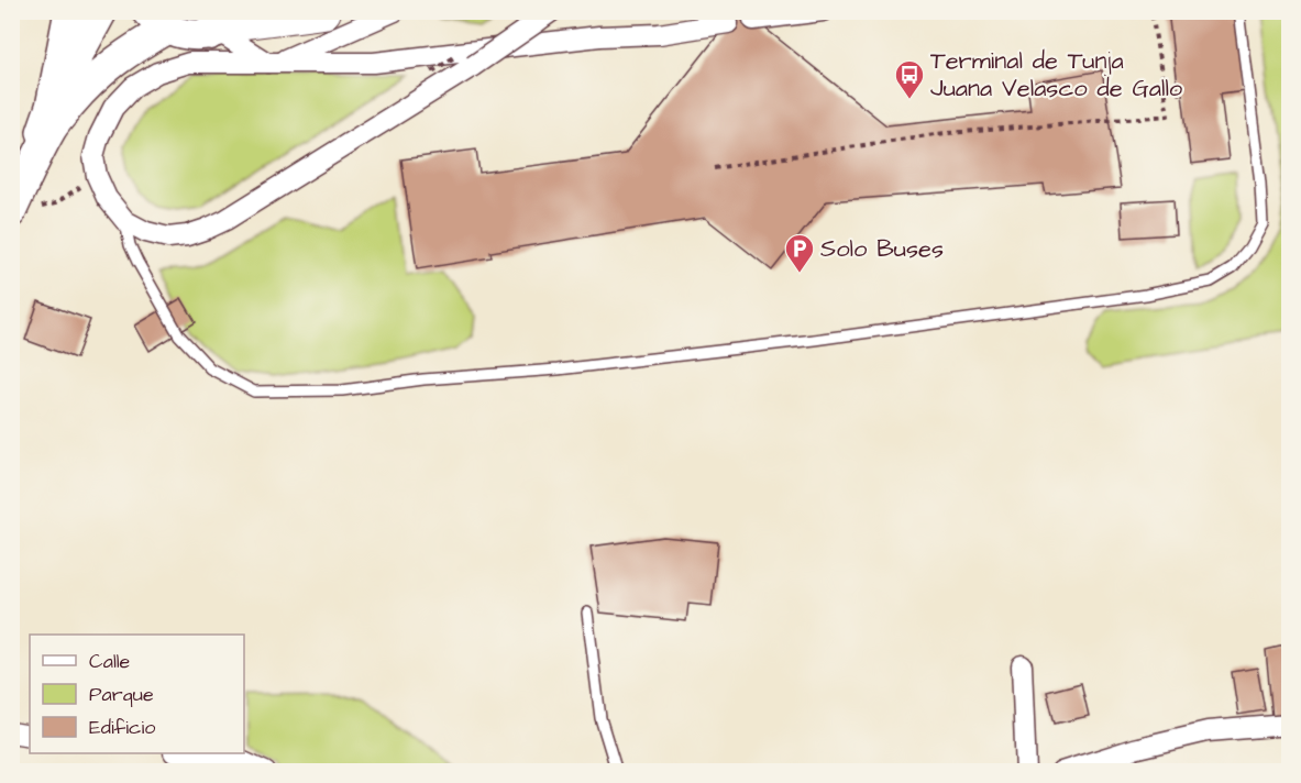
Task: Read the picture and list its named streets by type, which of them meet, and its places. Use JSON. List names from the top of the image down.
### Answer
{
  "places": {
    "bus stop": ["Terminal de Tunja Juana Velasco de Gallo"],
    "parking": ["Solo Buses"]
  },
  "legend": ["Calle", "Parque", "Edificio"]
}
